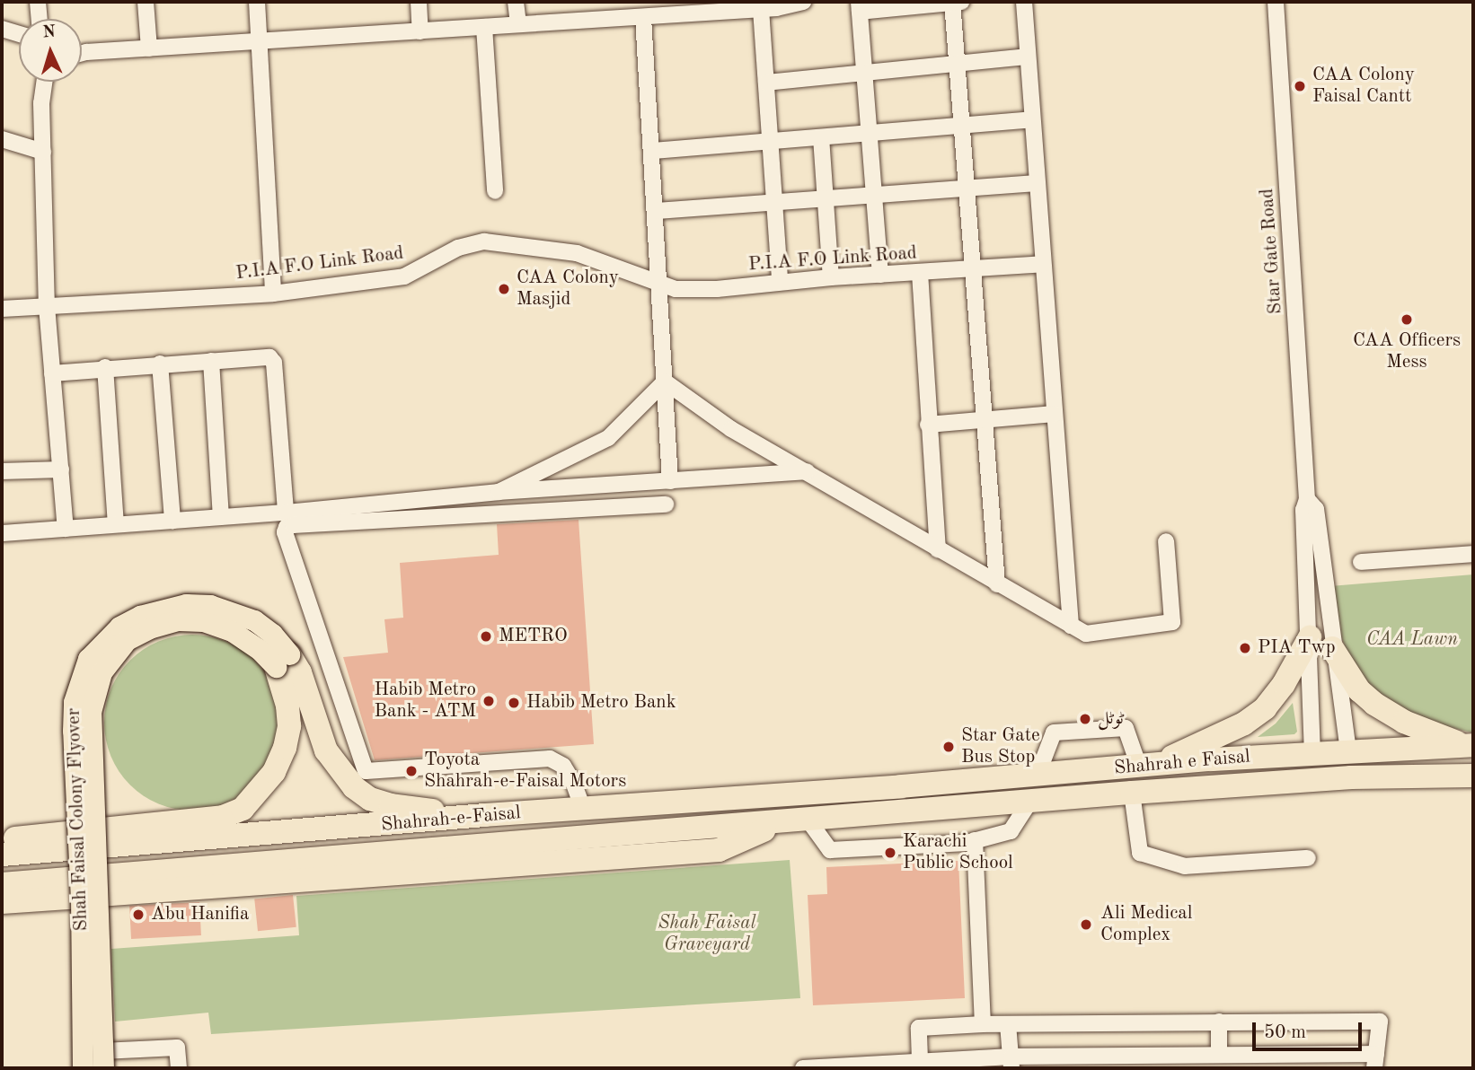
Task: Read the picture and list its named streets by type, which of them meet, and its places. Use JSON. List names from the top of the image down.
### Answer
{
  "streets": {
    "highway": ["Shahrah e Faisal", "Shahrah-e-Faisal"],
    "main road": ["Shah Faisal Colony Flyover"],
    "street": ["Star Gate Road", "P.I.A F.O Link Road"]
  },
  "crossings": [
    ["Star Gate Road", "Shahrah e Faisal"],
    ["Shahrah e Faisal", "Shahrah-e-Faisal"]
  ],
  "parks": ["CAA Lawn", "Shah Faisal Graveyard"],
  "places": [
    "CAA Colony Faisal Cantt",
    "CAA Colony Masjid",
    "CAA Officers Mess",
    "METRO",
    "PIA Twp",
    "Habib Metro Bank - ATM",
    "Habib Metro Bank",
    "ٹوٹل",
    "Star Gate Bus Stop",
    "Toyota Shahrah-e-Faisal Motors",
    "Karachi Public School",
    "Abu Hanifia",
    "Ali Medical Complex"
  ],
  "scale_bar": "50 m",
  "north": "top"
}
